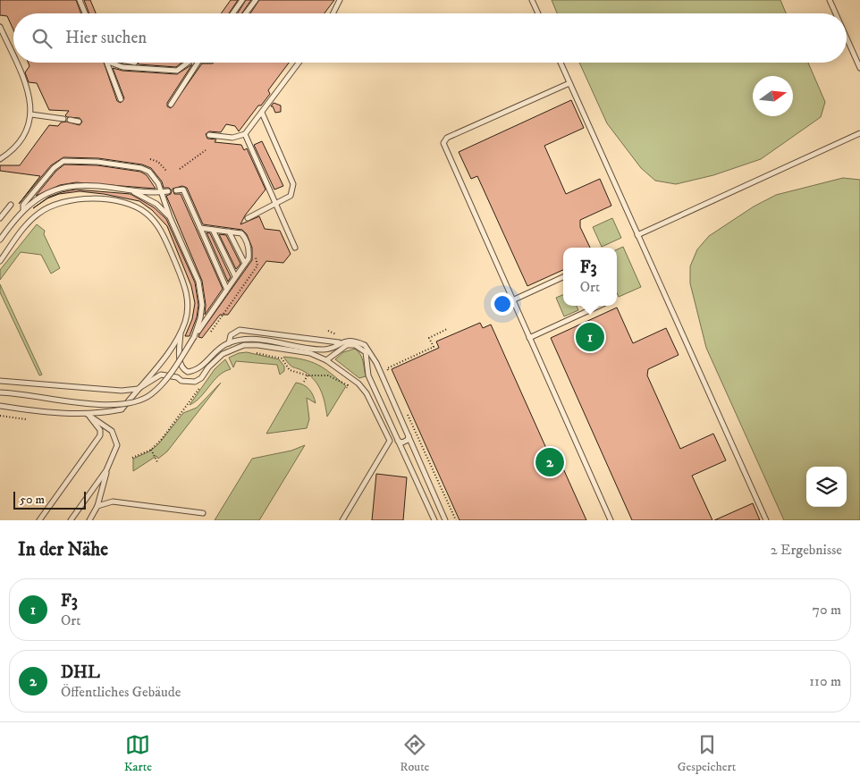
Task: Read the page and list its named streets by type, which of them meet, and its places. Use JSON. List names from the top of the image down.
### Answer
{
  "scale_bar": "50 m",
  "north": "right",
  "page": {
    "search": "Hier suchen",
    "popup": ["F3", "Ort"],
    "pins": ["1", "2"],
    "scale": "50 m",
    "heading": ["In der Nähe", "2 Ergebnisse"],
    "list": [
      {
        "mark": "1",
        "name": "F3",
        "note": "Ort",
        "value": "70 m"
      },
      {
        "mark": "2",
        "name": "DHL",
        "note": "Öffentliches Gebäude",
        "value": "110 m"
      }
    ],
    "nav": ["Karte", "Route", "Gespeichert"]
  }
}
